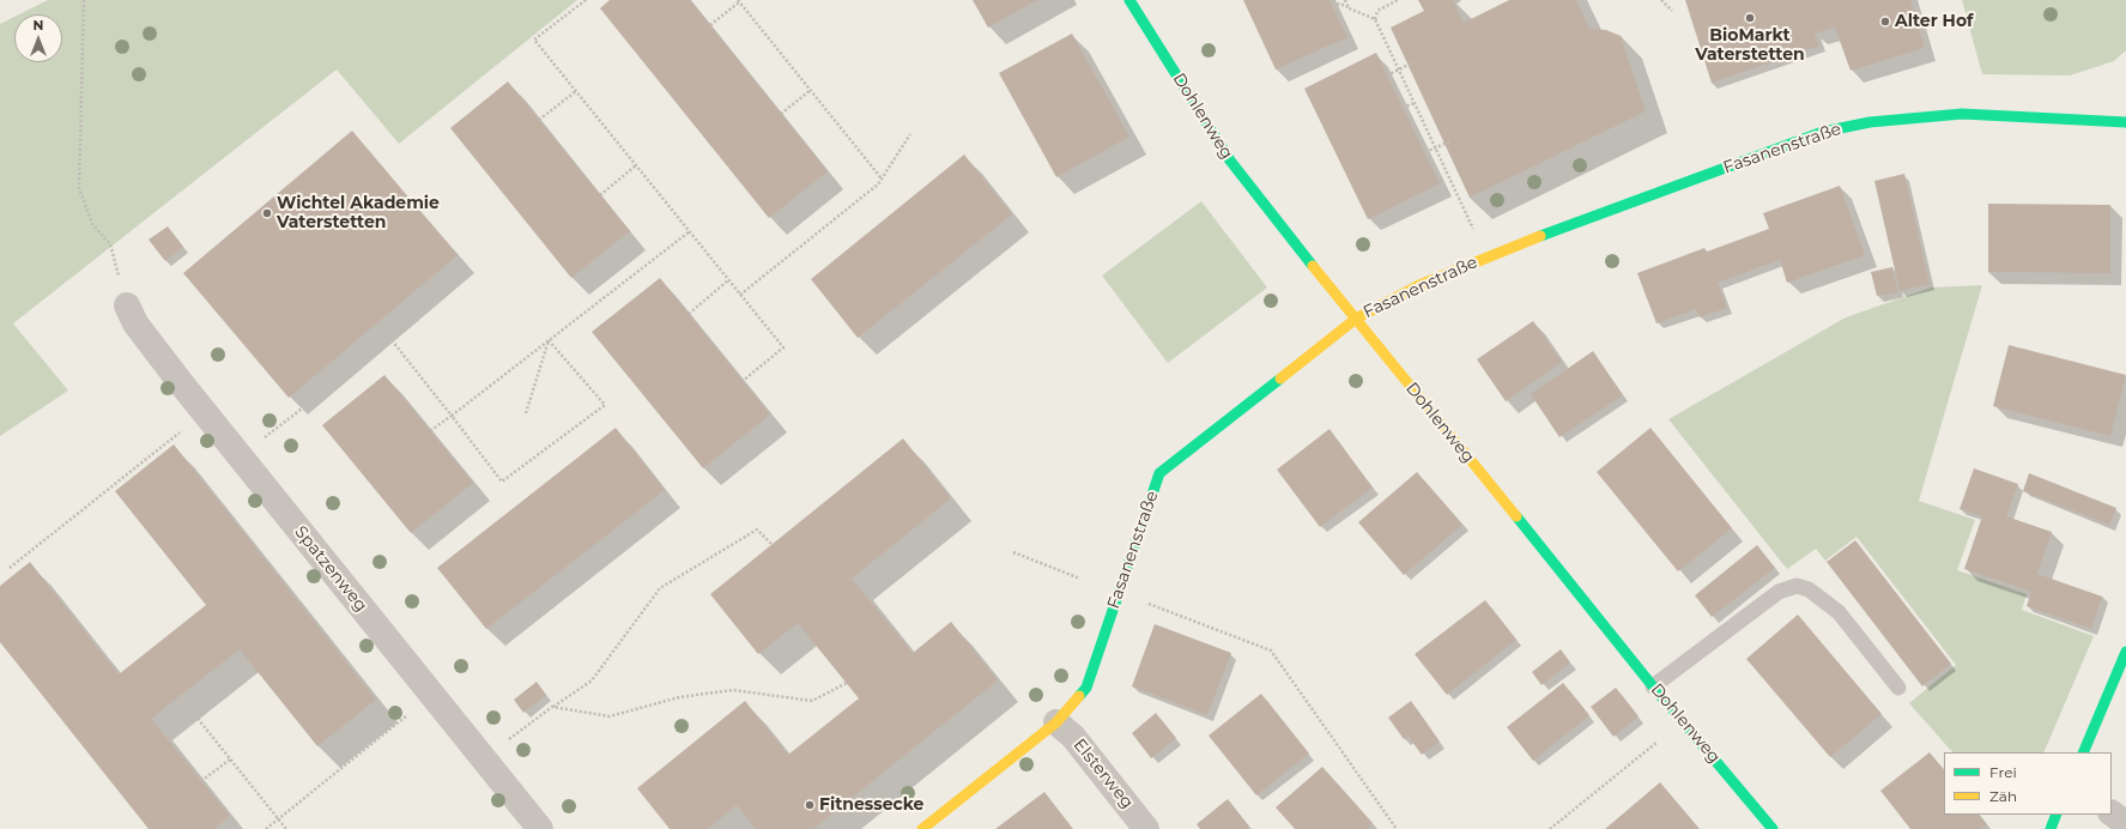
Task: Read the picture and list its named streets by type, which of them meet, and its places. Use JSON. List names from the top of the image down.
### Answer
{
  "streets": {
    "street": [
      "Dohlenweg",
      "Fasanenstraße",
      "Spatzenweg",
      "Elsterweg"
    ]
  },
  "crossings": [
    ["Dohlenweg", "Fasanenstraße"],
    ["Fasanenstraße", "Elsterweg"]
  ],
  "places": [
    "BioMarkt Vaterstetten",
    "Alter Hof",
    "Wichtel Akademie Vaterstetten",
    "Fitnessecke"
  ],
  "legend": ["Frei", "Zäh"],
  "north": "top"
}
